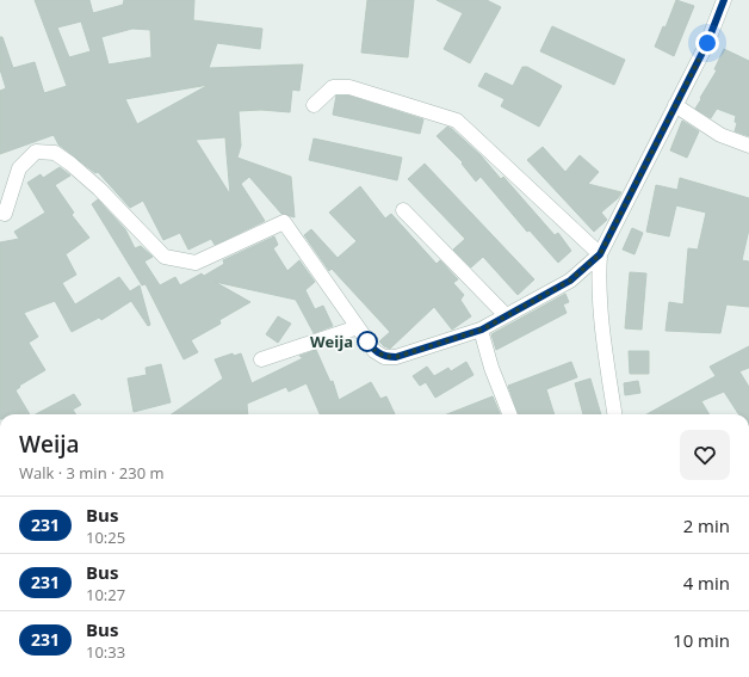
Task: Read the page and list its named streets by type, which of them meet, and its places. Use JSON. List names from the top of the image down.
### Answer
{
  "places": ["Weija"],
  "lines": ["bus line 231"],
  "page": {
    "heading": ["Weija", "Walk · 3 min · 230 m"],
    "list": [
      {
        "mark": "231",
        "name": "Bus",
        "note": "10:25",
        "value": "2 min"
      },
      {
        "mark": "231",
        "name": "Bus",
        "note": "10:27",
        "value": "4 min"
      },
      {
        "mark": "231",
        "name": "Bus",
        "note": "10:33",
        "value": "10 min"
      }
    ]
  }
}
